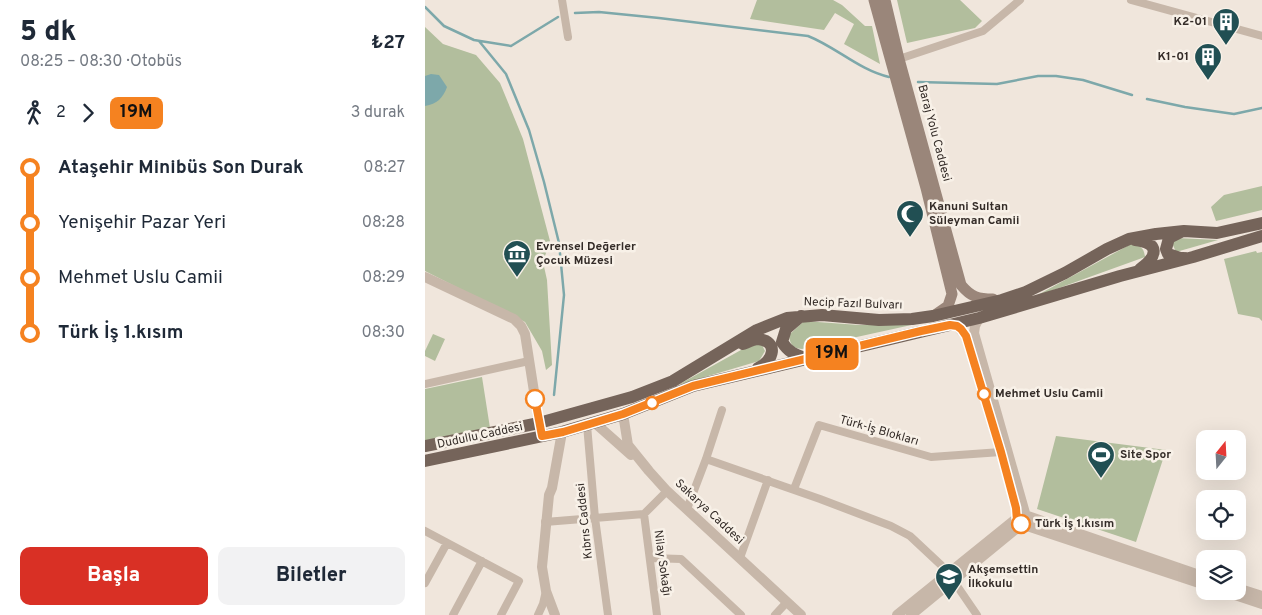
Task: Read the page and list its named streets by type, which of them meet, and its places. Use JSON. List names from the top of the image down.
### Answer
{
  "streets": {
    "main road": ["Baraj Yolu Caddesi", "Necip Fazıl Bulvarı", "Dudullu Caddesi"],
    "street": [
      "Türk-İş Blokları",
      "Sakarya Caddesi",
      "Kıbrıs Caddesi",
      "Nilay Sokağı"
    ]
  },
  "crossings": [
    ["Baraj Yolu Caddesi", "Necip Fazıl Bulvarı"],
    ["Necip Fazıl Bulvarı", "Dudullu Caddesi"]
  ],
  "places": {
    "building": ["K2-01", "K1-01"],
    "mosque": ["Kanuni Sultan Süleyman Camii"],
    "museum": ["Evrensel Değerler Çocuk Müzesi"],
    "other": ["Mehmet Uslu Camii", "Türk İş 1.kısım"],
    "sports": ["Site Spor"],
    "school or university": ["Akşemsettin İlkokulu"]
  },
  "lines": ["bus line 19M"],
  "north": "top",
  "page": {
    "heading": ["5 dk", "08:25 – 08:30 · Otobüs", "₺27"],
    "on_map": "19M",
    "legs": ["2", "19M", "3 durak"],
    "list": [
      {
        "name": "Ataşehir Minibüs Son Durak",
        "value": "08:27"
      },
      {
        "name": "Yenişehir Pazar Yeri",
        "value": "08:28"
      },
      {
        "name": "Mehmet Uslu Camii",
        "value": "08:29"
      },
      {
        "name": "Türk İş 1.kısım",
        "value": "08:30"
      }
    ],
    "buttons": ["Başla", "Biletler"]
  }
}
